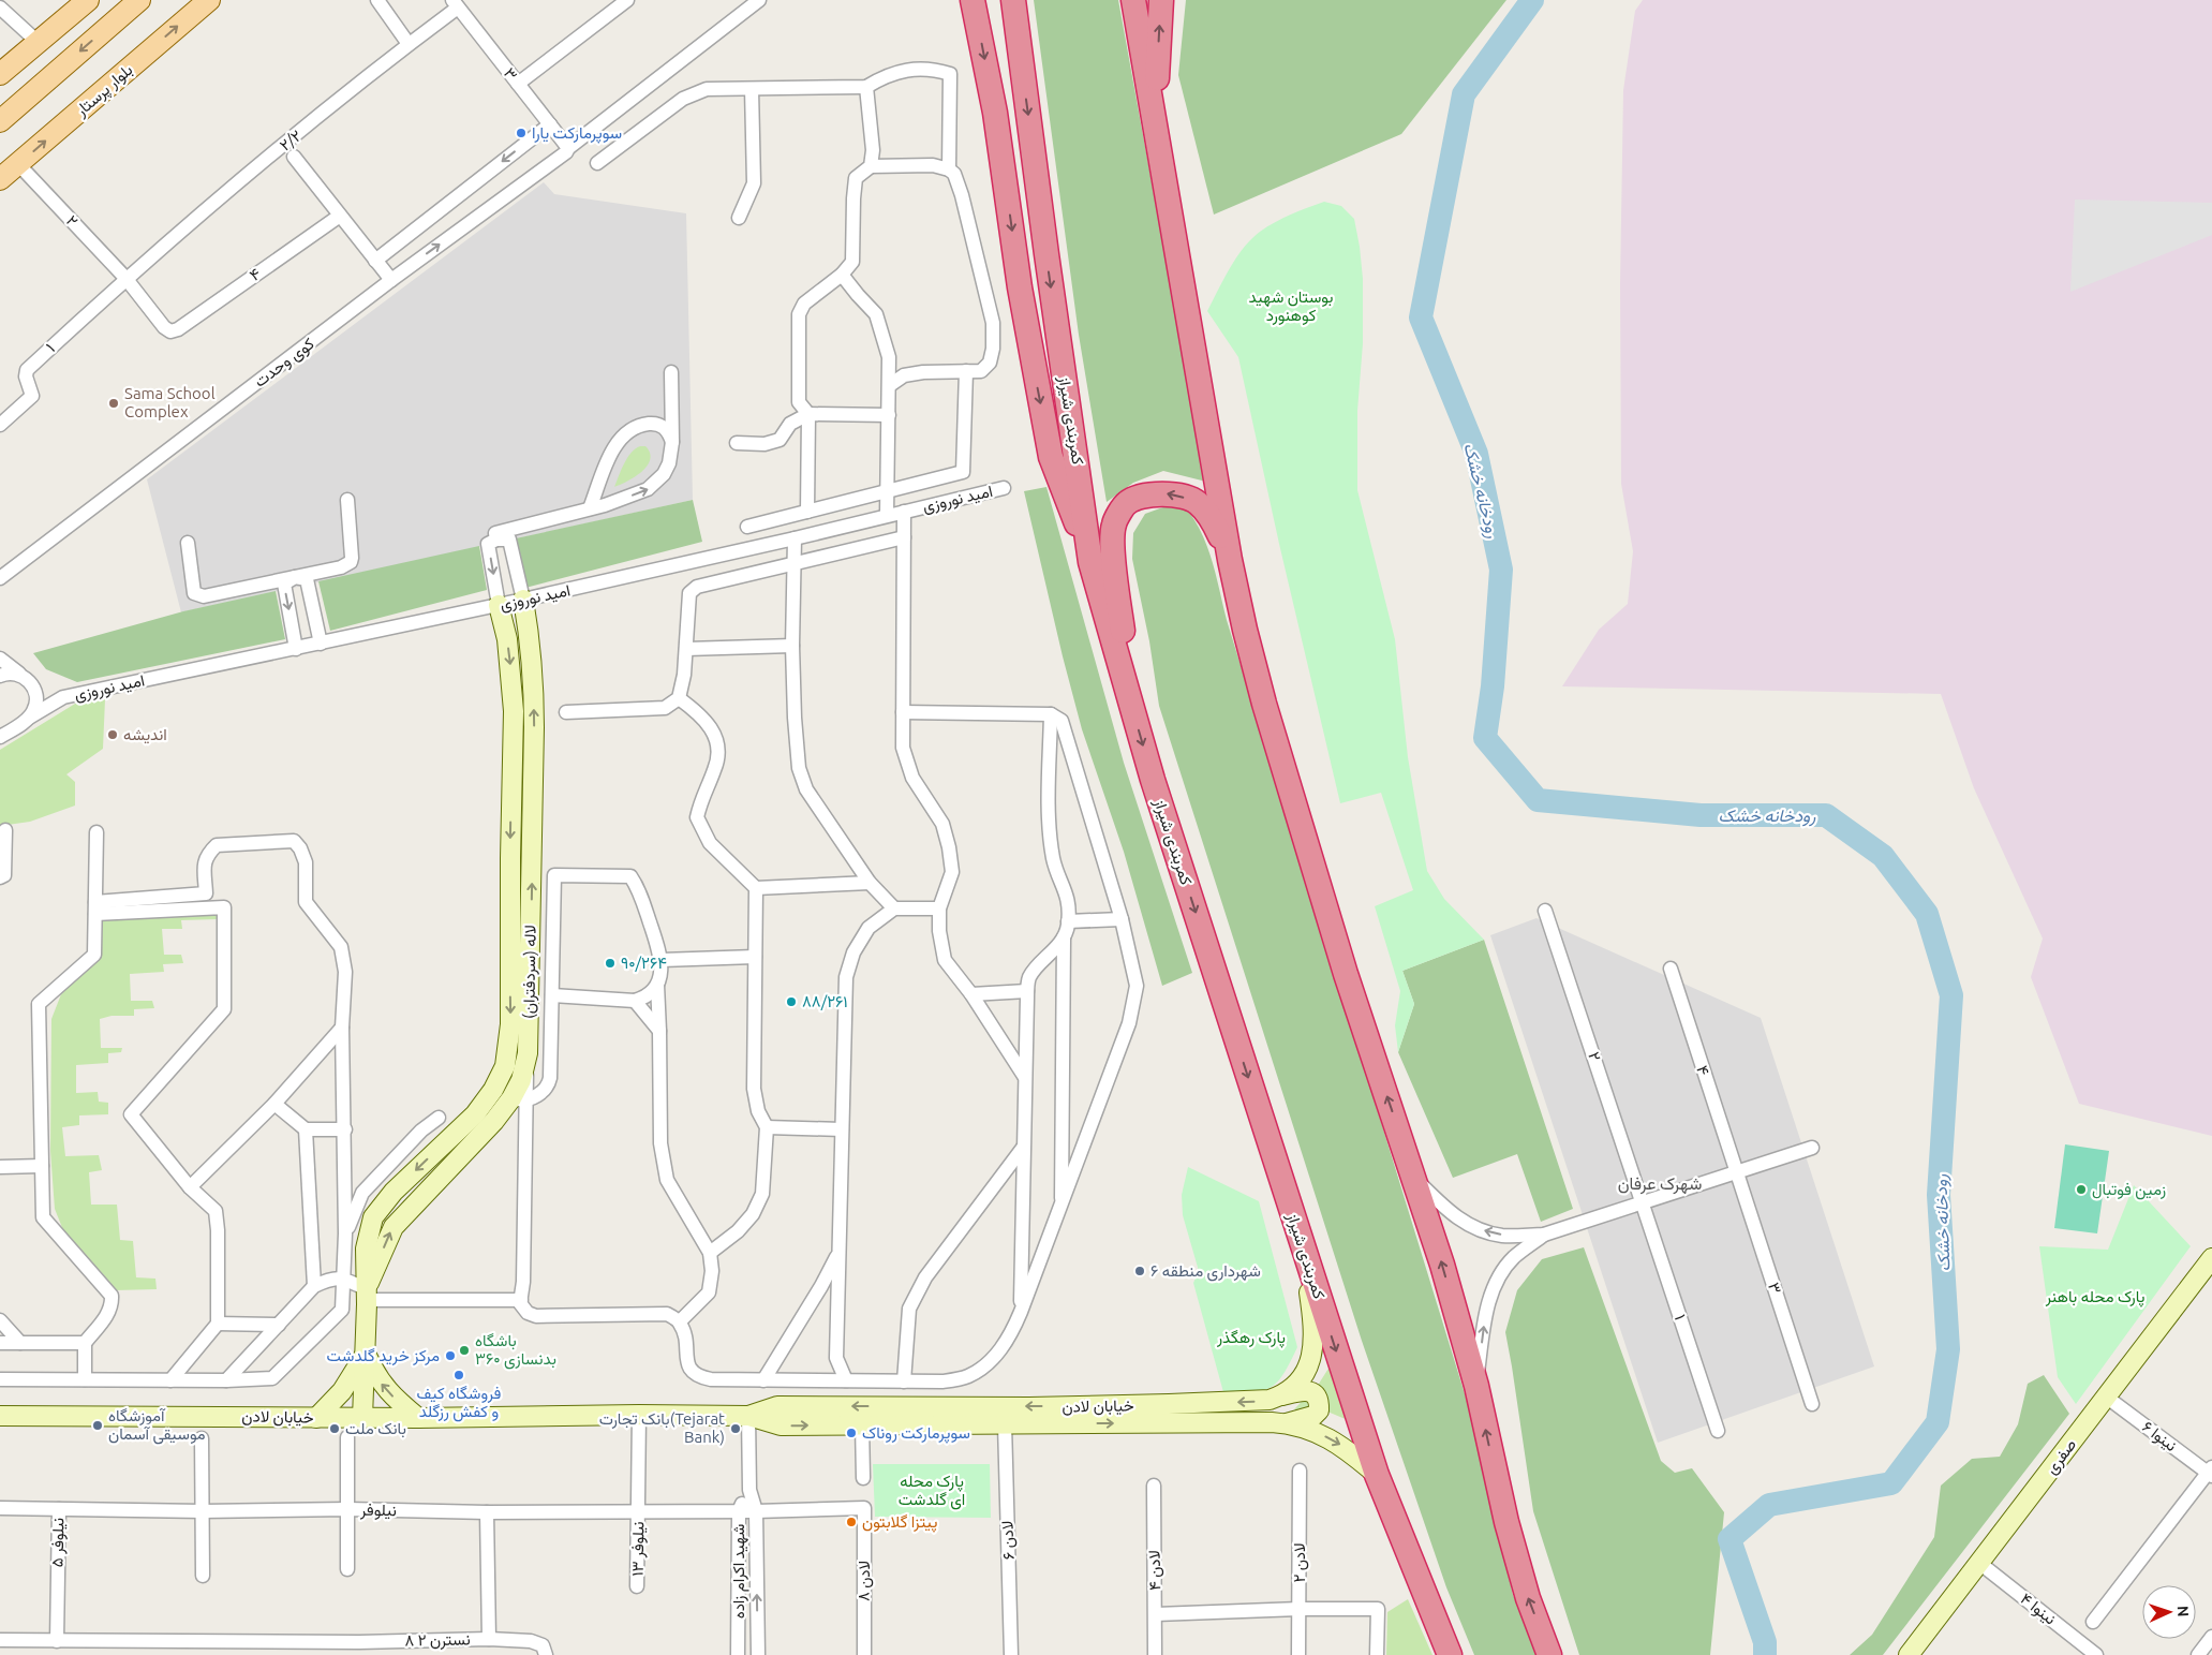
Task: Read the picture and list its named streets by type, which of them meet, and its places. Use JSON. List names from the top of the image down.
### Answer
{
  "streets": {
    "highway": ["کمربندی شیراز"],
    "main road": ["بلوار پرستار"],
    "street": [
      "۳",
      "۲/۲",
      "۲",
      "۴",
      "۱",
      "کوی وحدت",
      "امید نوروزی",
      "لاله (سردفتران)",
      "خیابان لادن",
      "۶ نینوا",
      "صفری",
      "نیلوفر",
      "۶ لادن",
      "۵ نیلوفر",
      "۱۳ نیلوفر",
      "۲ لادن",
      "۴ لادن",
      "شهید اکرام زاده",
      "۸ لادن",
      "۴ نینوا",
      "۸ نسترن ۲"
    ]
  },
  "crossings": [
    ["۳", "۲/۲"],
    ["۳", "۴"],
    ["۳", "کوی وحدت"],
    ["بلوار پرستار", "۲"],
    ["۲/۲", "۲"],
    ["۲/۲", "۱"],
    ["۲", "۴"],
    ["۲", "۱"],
    ["کمربندی شیراز", "خیابان لادن"],
    ["امید نوروزی", "لاله (سردفتران)"],
    ["لاله (سردفتران)", "خیابان لادن"],
    ["خیابان لادن", "۶ لادن"],
    ["خیابان لادن", "۱۳ نیلوفر"],
    ["خیابان لادن", "شهید اکرام زاده"],
    ["۶ نینوا", "صفری"],
    ["صفری", "۴ نینوا"],
    ["نیلوفر", "۵ نیلوفر"],
    ["نیلوفر", "۱۳ نیلوفر"],
    ["نیلوفر", "شهید اکرام زاده"],
    ["نیلوفر", "۸ لادن"],
    ["۵ نیلوفر", "۸ نسترن ۲"]
  ],
  "districts": ["شهرک عرفان"],
  "water": ["رودخانه خشک"],
  "parks": [
    "بوستان شهید کوهنورد",
    "پارک محله باهنر",
    "پارک رهگذر",
    "پارک محله ای گلدشت"
  ],
  "places": [
    "سوپرمارکت یارا",
    "Sama School Complex",
    "اندیشه",
    "۹۰/۲۶۴",
    "۸۸/۲۶۱",
    "زمین فوتبال",
    "شهرداری منطقه ۶",
    "باشگاه بدنسازی ۳۶۰",
    "مرکز خرید گلدشت",
    "فروشگاه کیف و کفش رزگلد",
    "آموزشگاه موسیقی آسمان",
    "بانک ملت",
    "بانک تجارت(Tejarat Bank)",
    "سوپرمارکت روناک",
    "پیتزا گلابتون"
  ],
  "north": "right"
}
